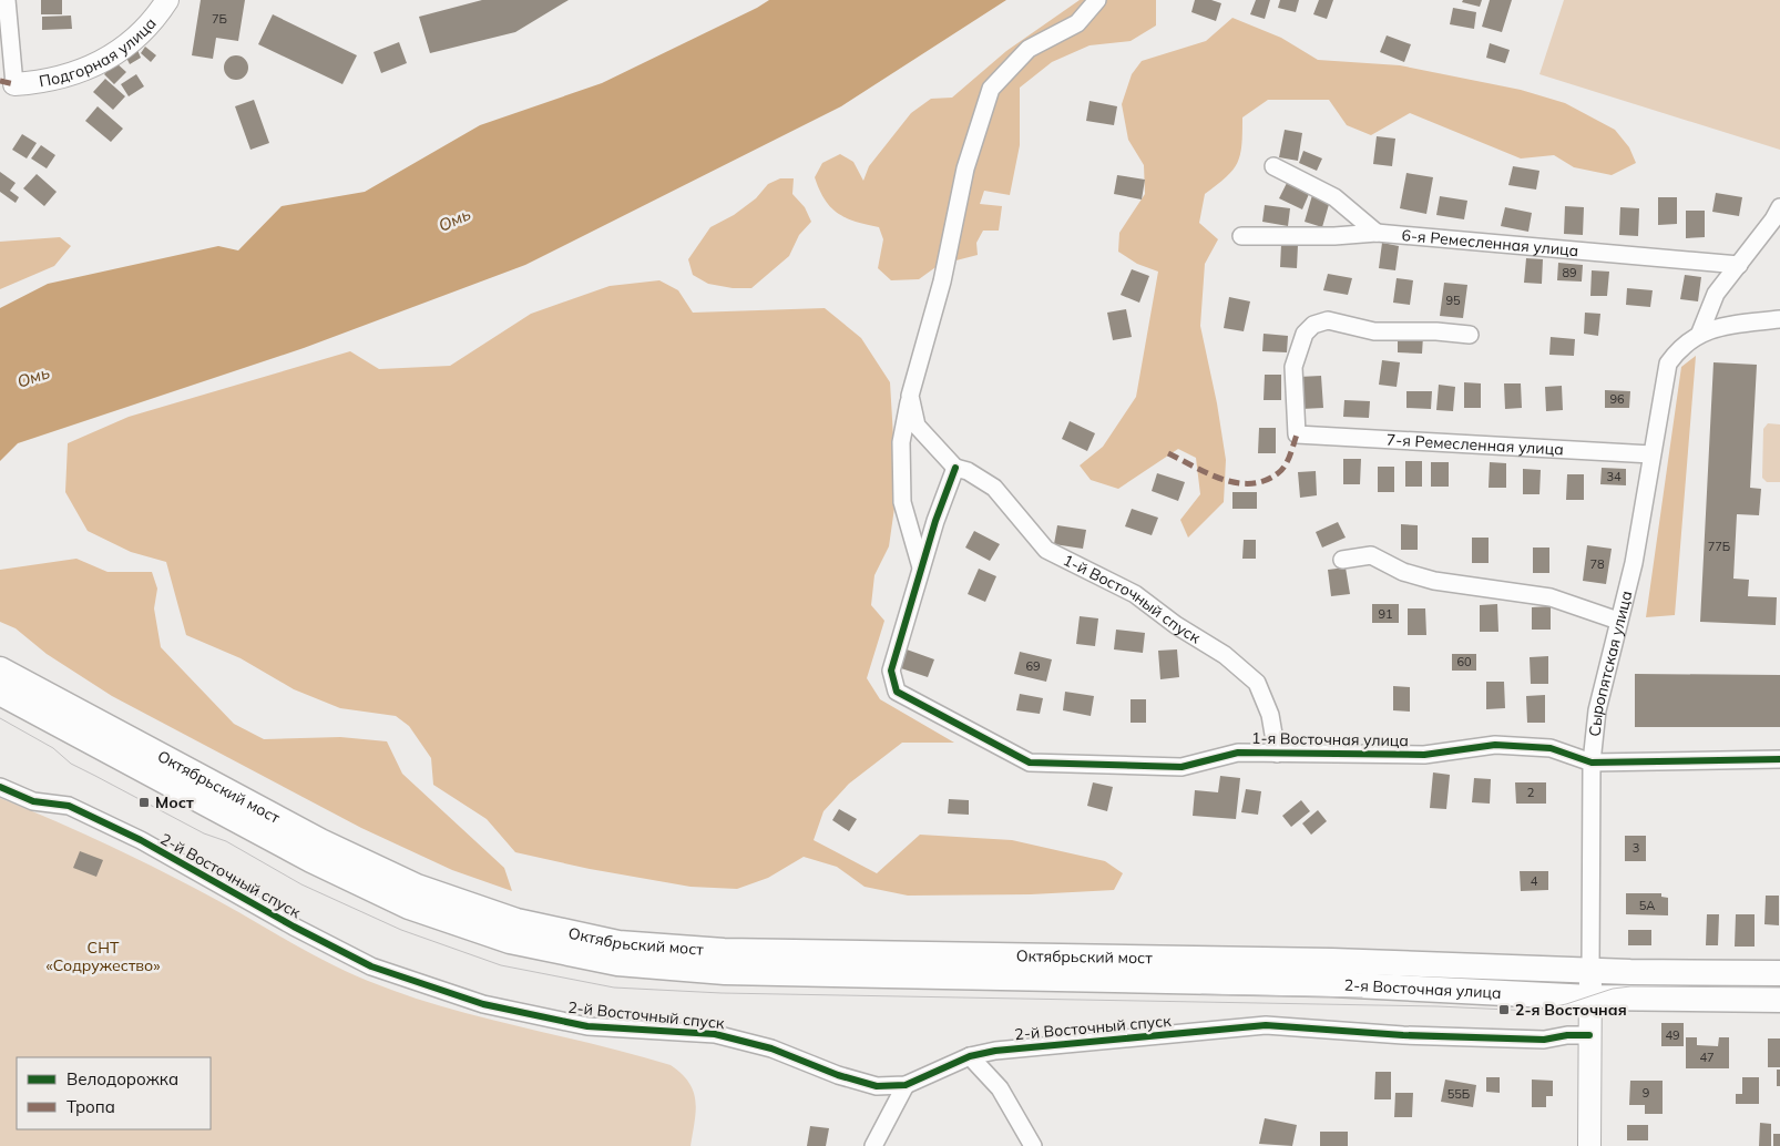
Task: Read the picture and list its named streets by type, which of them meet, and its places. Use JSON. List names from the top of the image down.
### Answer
{
  "streets": {
    "main road": ["Октябрьский мост", "2-я Восточная улица"],
    "street": [
      "Подгорная улица",
      "6-я Ремесленная улица",
      "7-я Ремесленная улица",
      "1-й Восточный спуск",
      "Сыропятская улица",
      "1-я Восточная улица",
      "2-й Восточный спуск"
    ]
  },
  "crossings": [
    ["7-я Ремесленная улица", "Сыропятская улица"],
    ["1-й Восточный спуск", "1-я Восточная улица"],
    ["Сыропятская улица", "1-я Восточная улица"],
    ["Сыропятская улица", "2-й Восточный спуск"],
    ["Сыропятская улица", "2-я Восточная улица"],
    ["Октябрьский мост", "2-я Восточная улица"]
  ],
  "water": ["Омь"],
  "parks": ["СНТ «Содружество»"],
  "places": {
    "transit": ["Мост", "2-я Восточная"]
  },
  "house_numbers": [
    "7Б",
    "89",
    "95",
    "96",
    "34",
    "77Б",
    "78",
    "91",
    "60",
    "69",
    "2",
    "3",
    "4",
    "5А",
    "49",
    "47",
    "9",
    "55Б"
  ],
  "legend": ["Велодорожка", "Тропа"]
}
